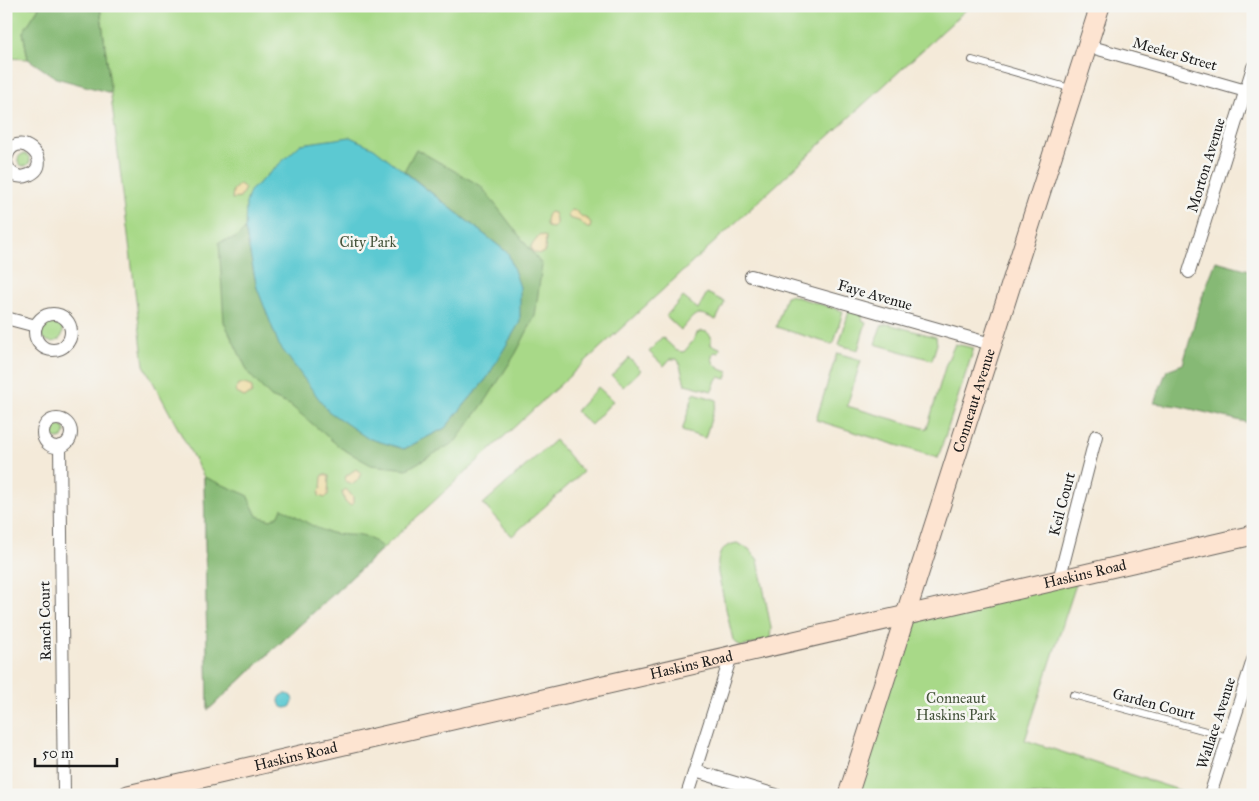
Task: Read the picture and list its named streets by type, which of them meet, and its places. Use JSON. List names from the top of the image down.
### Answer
{
  "streets": {
    "main road": ["Conneaut Avenue", "Haskins Road"],
    "street": [
      "Meeker Street",
      "Morton Avenue",
      "Faye Avenue",
      "Keil Court",
      "Ranch Court",
      "Wallace Avenue"
    ],
    "lane": ["Garden Court"]
  },
  "crossings": [
    ["Meeker Street", "Morton Avenue"],
    ["Meeker Street", "Conneaut Avenue"],
    ["Faye Avenue", "Conneaut Avenue"],
    ["Conneaut Avenue", "Haskins Road"],
    ["Keil Court", "Haskins Road"],
    ["Garden Court", "Wallace Avenue"]
  ],
  "parks": ["City Park", "Conneaut Haskins Park"],
  "scale_bar": "50 m"
}
